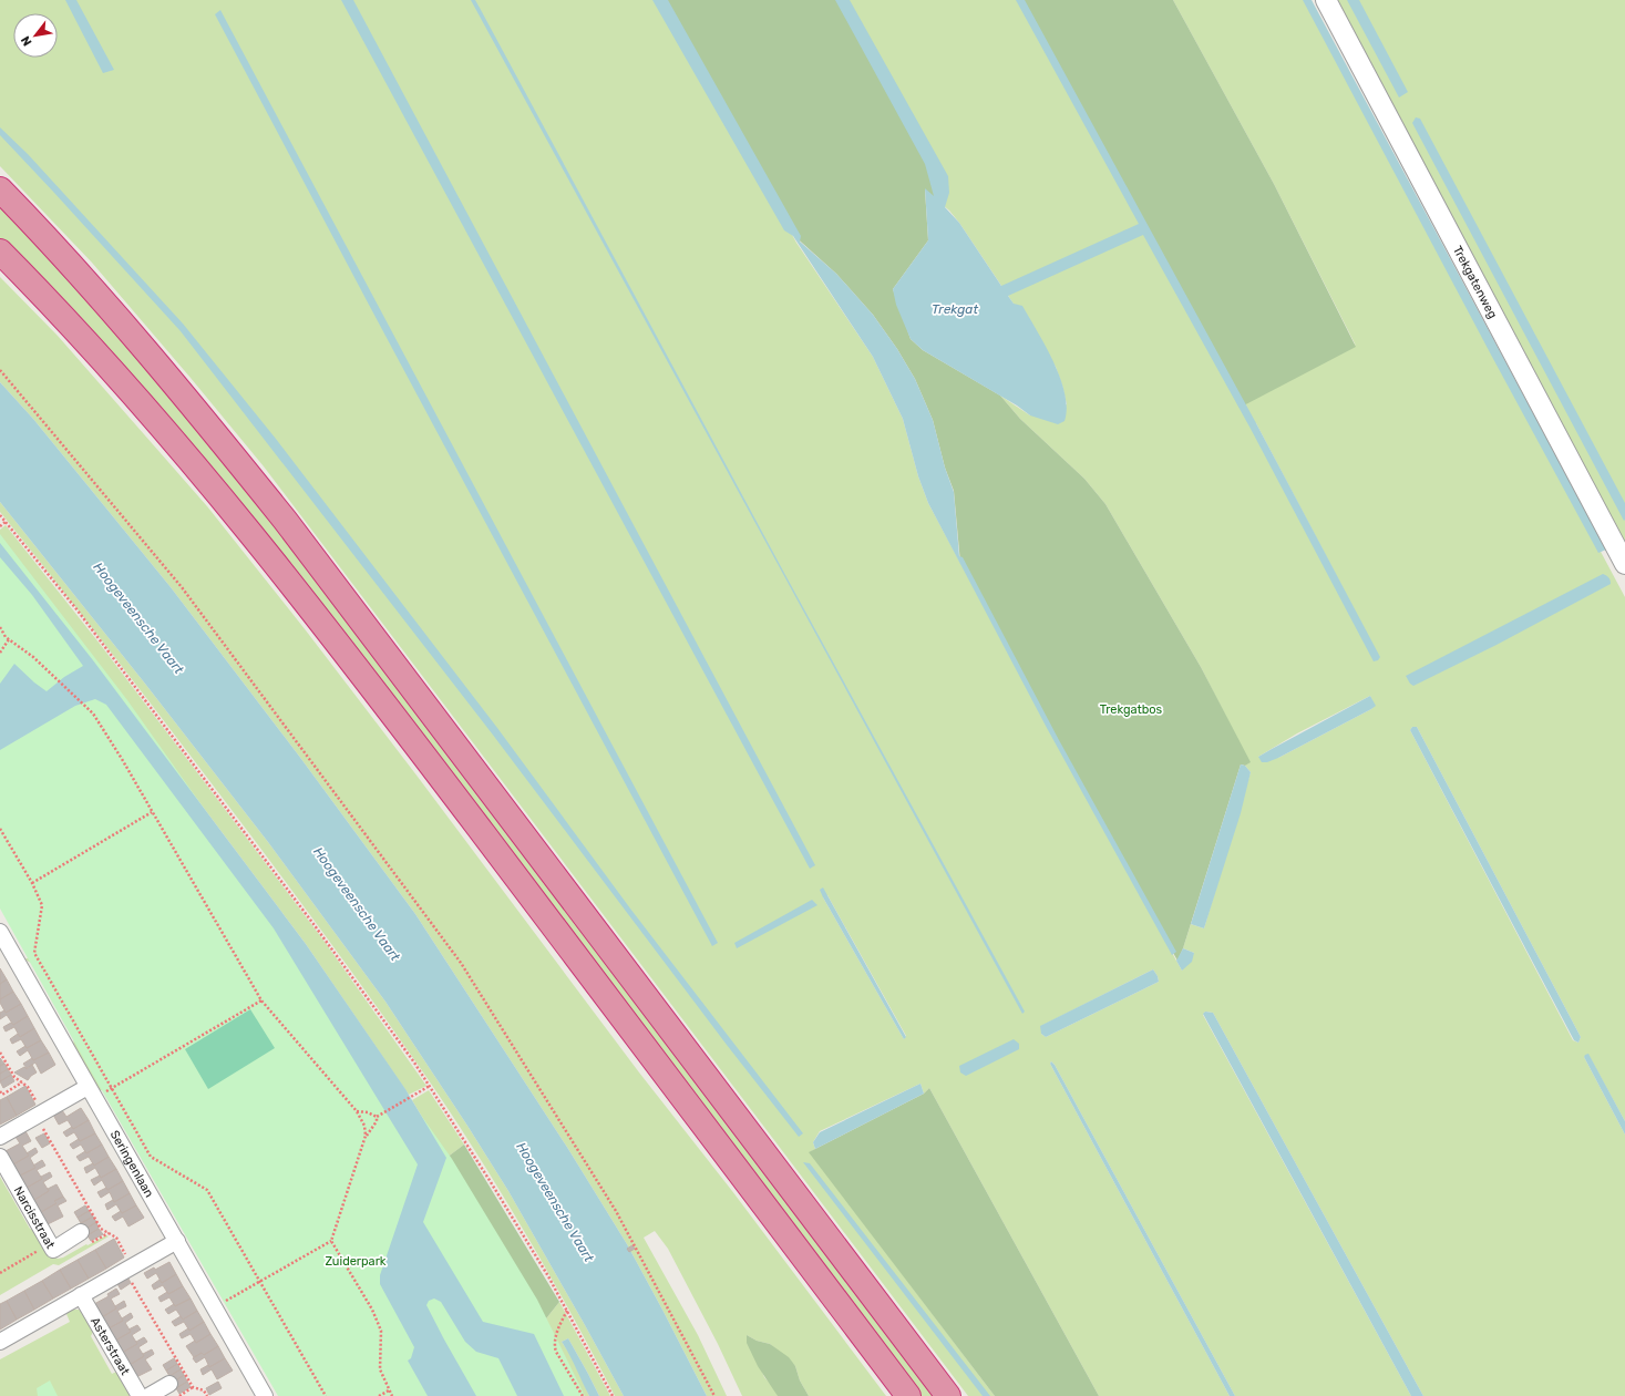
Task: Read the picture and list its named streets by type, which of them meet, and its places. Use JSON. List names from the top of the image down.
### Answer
{
  "streets": {
    "street": [
      "Trekgatenweg",
      "Seringenlaan",
      "Narcisstraat",
      "Asterstraat"
    ]
  },
  "water": ["Trekgat", "Hoogeveensche Vaart"],
  "parks": ["Trekgatbos", "Zuiderpark"],
  "north": "bottom left"
}
